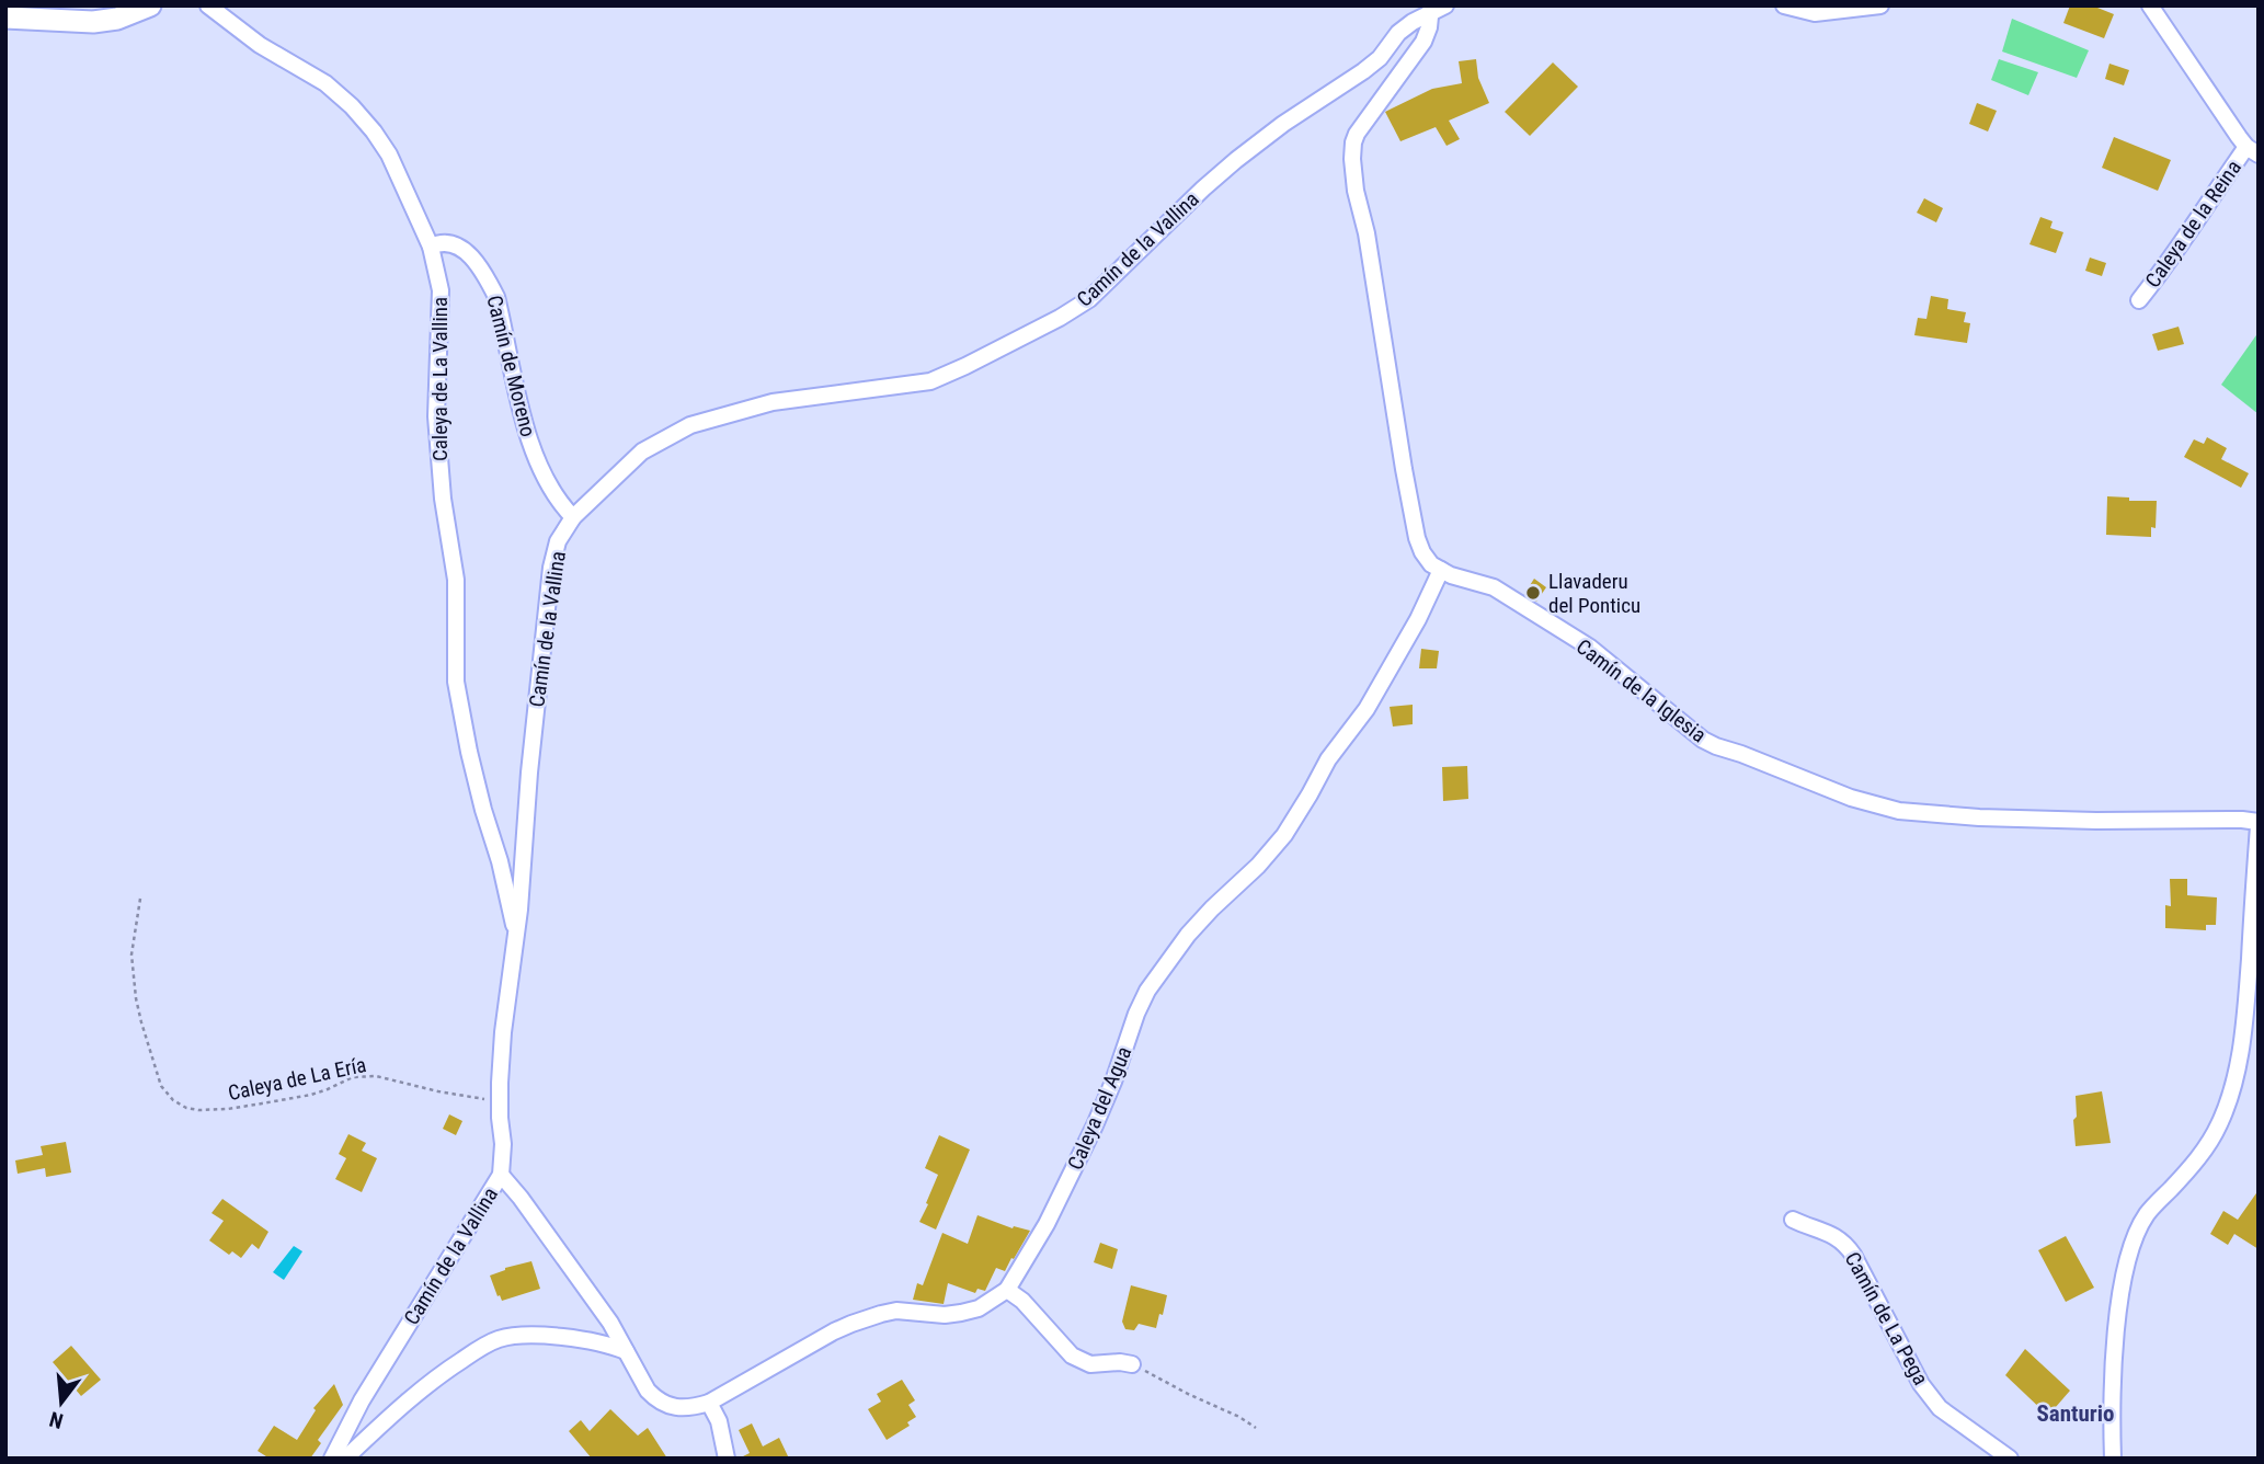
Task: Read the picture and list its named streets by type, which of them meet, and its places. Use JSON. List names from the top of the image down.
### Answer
{
  "streets": {
    "street": [
      "Caleya de la Reina",
      "Camín de la Vallina",
      "Camín de Moreno",
      "Caleya de La Vallina",
      "Camín de la Iglesia",
      "Caleya del Agua",
      "Camín de La Pega"
    ],
    "path": ["Caleya de La Ería"]
  },
  "crossings": [
    ["Camín de la Vallina", "Camín de Moreno"],
    ["Camín de la Vallina", "Caleya de La Vallina"],
    ["Camín de la Vallina", "Caleya de La Ería"],
    ["Camín de la Vallina", "Caleya del Agua"],
    ["Camín de Moreno", "Caleya de La Vallina"],
    ["Camín de la Iglesia", "Caleya del Agua"]
  ],
  "districts": ["Santurio"],
  "places": ["Llavaderu del Ponticu"],
  "north": "bottom"
}
